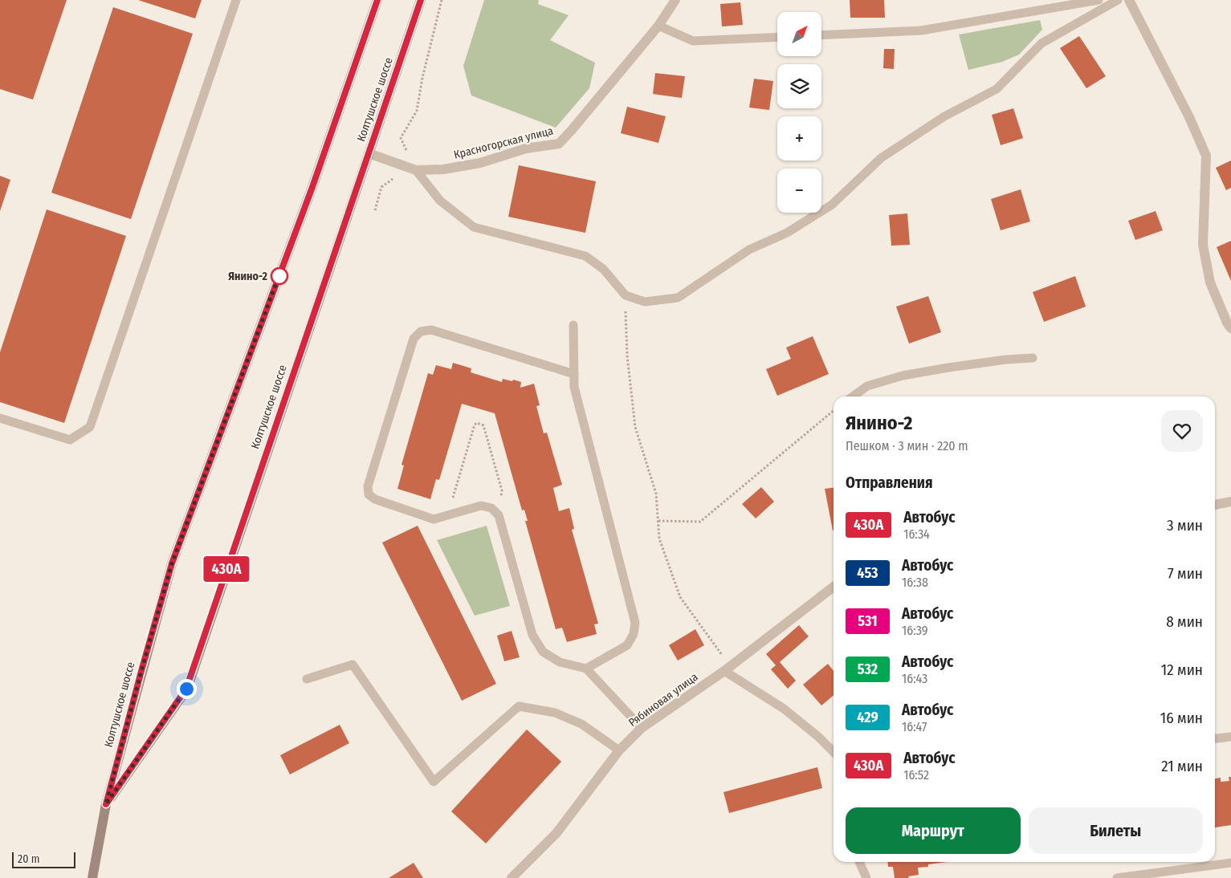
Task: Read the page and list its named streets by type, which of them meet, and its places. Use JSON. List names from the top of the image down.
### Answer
{
  "streets": {
    "main road": ["Колтушское шоссе"],
    "street": ["Красногорская улица", "Рябиновая улица"]
  },
  "crossings": [
    ["Колтушское шоссе", "Красногорская улица"]
  ],
  "places": ["Янино-2"],
  "lines": ["bus line 430А"],
  "scale_bar": "20 m",
  "north": "top right",
  "page": {
    "on_map": "430А",
    "map_buttons": ["+", "−"],
    "heading": [
      ["Янино-2", "Пешком · 3 мин · 220 m"],
      "Отправления"
    ],
    "list": [
      {
        "mark": "430А",
        "name": "Автобус",
        "note": "16:34",
        "value": "3 мин"
      },
      {
        "mark": "453",
        "name": "Автобус",
        "note": "16:38",
        "value": "7 мин"
      },
      {
        "mark": "531",
        "name": "Автобус",
        "note": "16:39",
        "value": "8 мин"
      },
      {
        "mark": "532",
        "name": "Автобус",
        "note": "16:43",
        "value": "12 мин"
      },
      {
        "mark": "429",
        "name": "Автобус",
        "note": "16:47",
        "value": "16 мин"
      },
      {
        "mark": "430А",
        "name": "Автобус",
        "note": "16:52",
        "value": "21 мин"
      }
    ],
    "buttons": ["Маршрут", "Билеты"],
    "scale": "20 m"
  }
}
